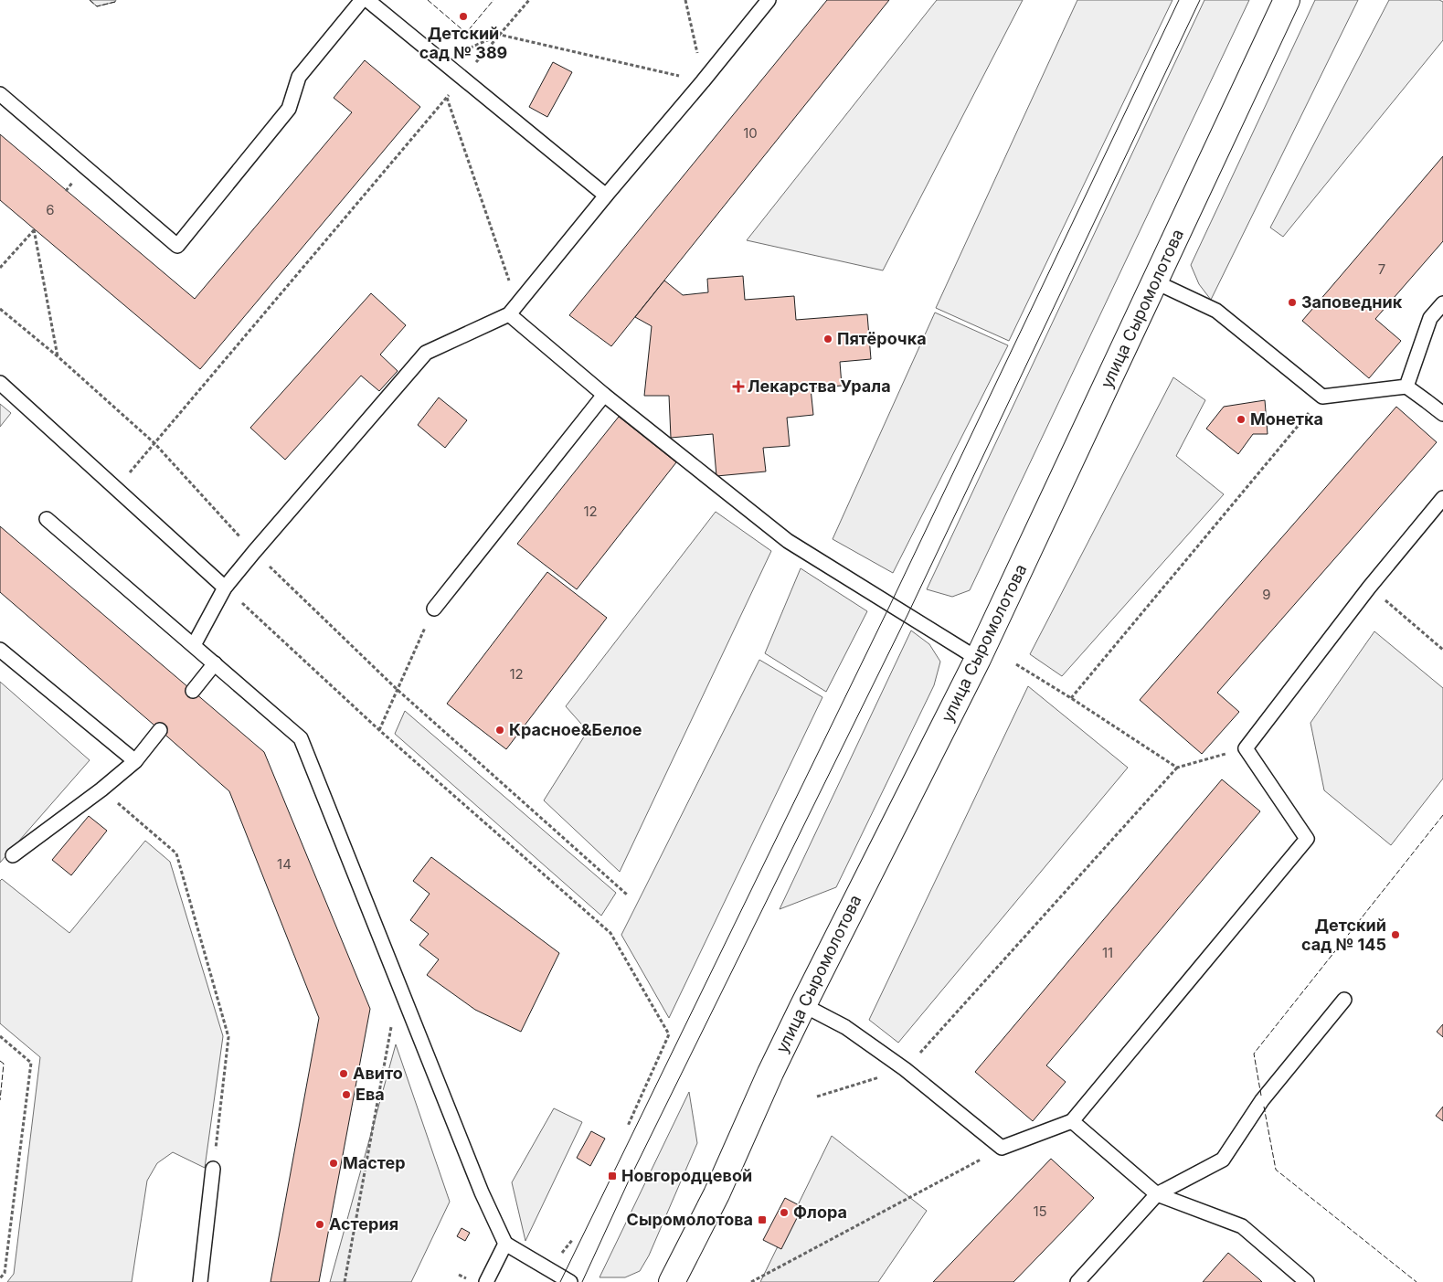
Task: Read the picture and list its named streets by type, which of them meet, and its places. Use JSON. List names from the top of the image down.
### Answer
{
  "streets": {
    "street": ["улица Сыромолотова"]
  },
  "places": {
    "other": [
      "Детский сад № 389",
      "Заповедник",
      "Пятёрочка",
      "Монетка",
      "Красное&Белое",
      "Детский сад № 145",
      "Авито",
      "Ева",
      "Мастер",
      "Флора",
      "Астерия"
    ],
    "health": ["Лекарства Урала"],
    "transit": ["Новгородцевой", "Сыромолотова"]
  },
  "house_numbers": [
    "10",
    "6",
    "7",
    "12",
    "9",
    "12",
    "14",
    "11",
    "15"
  ]
}
